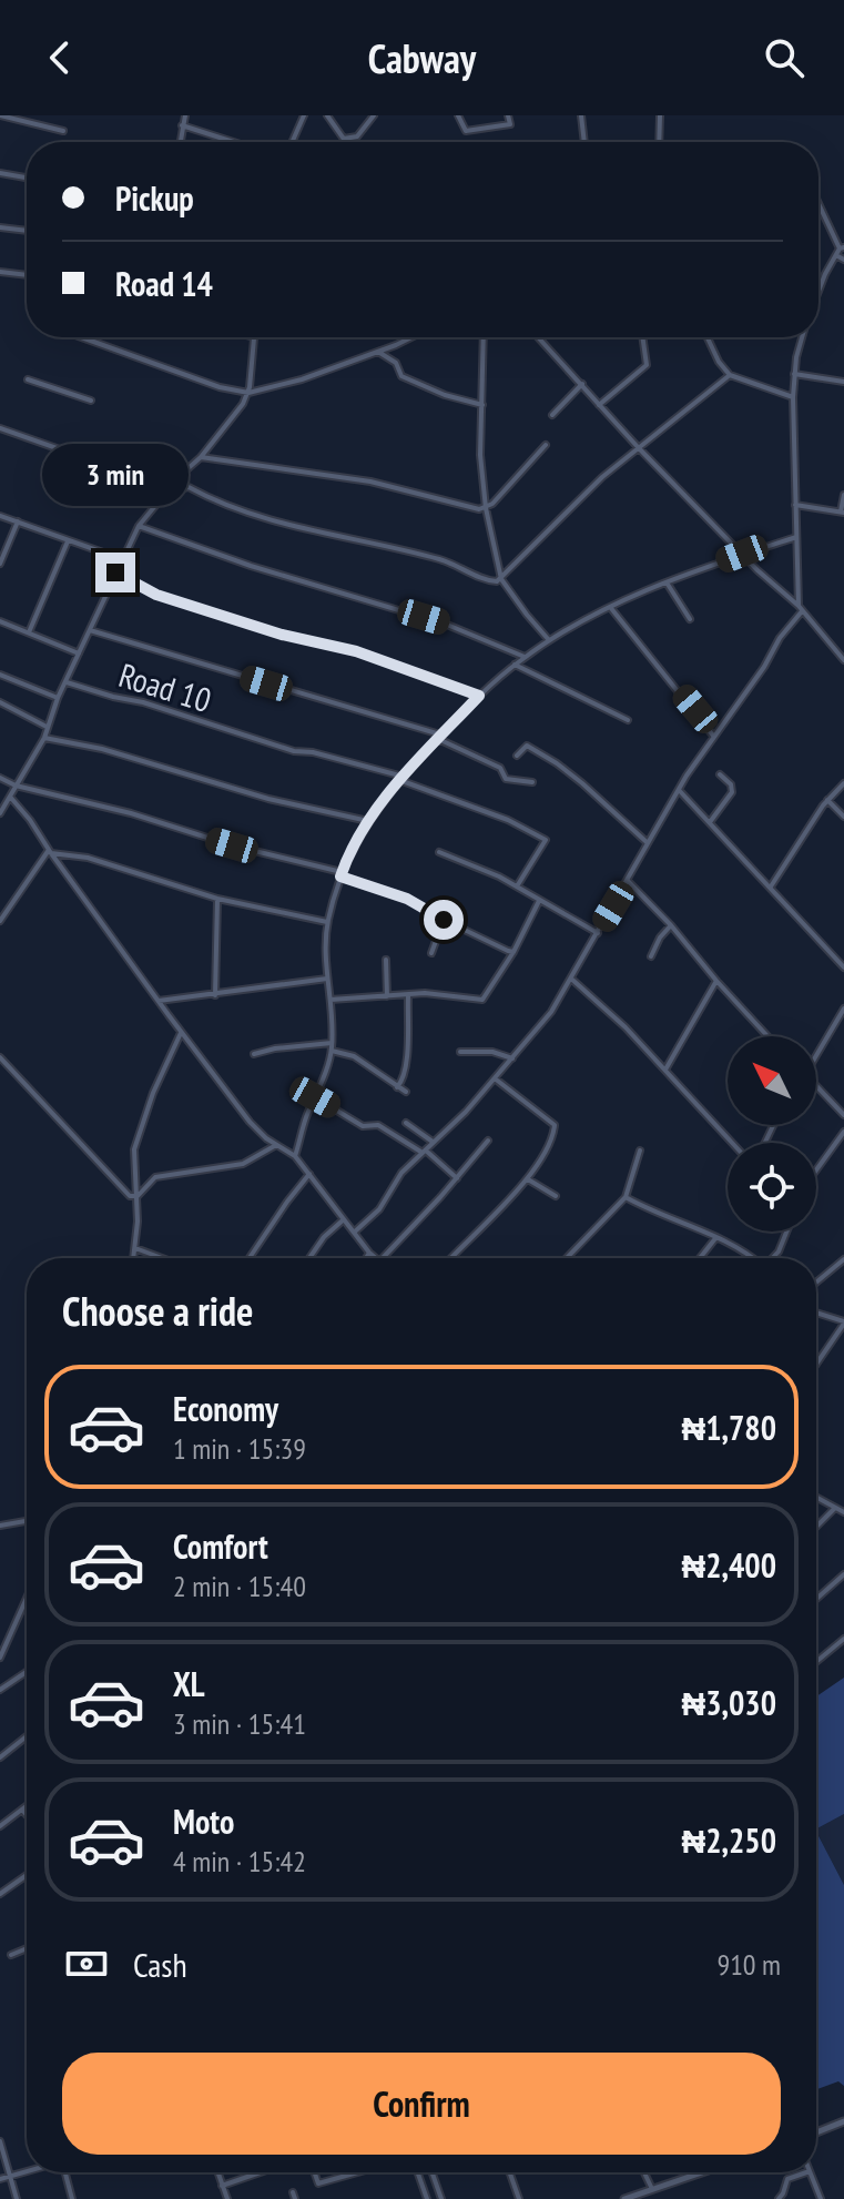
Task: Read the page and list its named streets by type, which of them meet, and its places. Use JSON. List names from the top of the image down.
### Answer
{
  "streets": {
    "street": ["Road 10"]
  },
  "north": "top left",
  "page": {
    "header": "Cabway",
    "banner": ["Pickup", "Road 14"],
    "bubble": "3 min",
    "heading": "Choose a ride",
    "list": [
      {
        "name": "Economy",
        "note": "1 min · 15:39",
        "value": "₦1,780"
      },
      {
        "name": "Comfort",
        "note": "2 min · 15:40",
        "value": "₦2,400"
      },
      {
        "name": "XL",
        "note": "3 min · 15:41",
        "value": "₦3,030"
      },
      {
        "name": "Moto",
        "note": "4 min · 15:42",
        "value": "₦2,250"
      }
    ],
    "pay": ["Cash", "910 m"],
    "buttons": "Confirm"
  }
}
